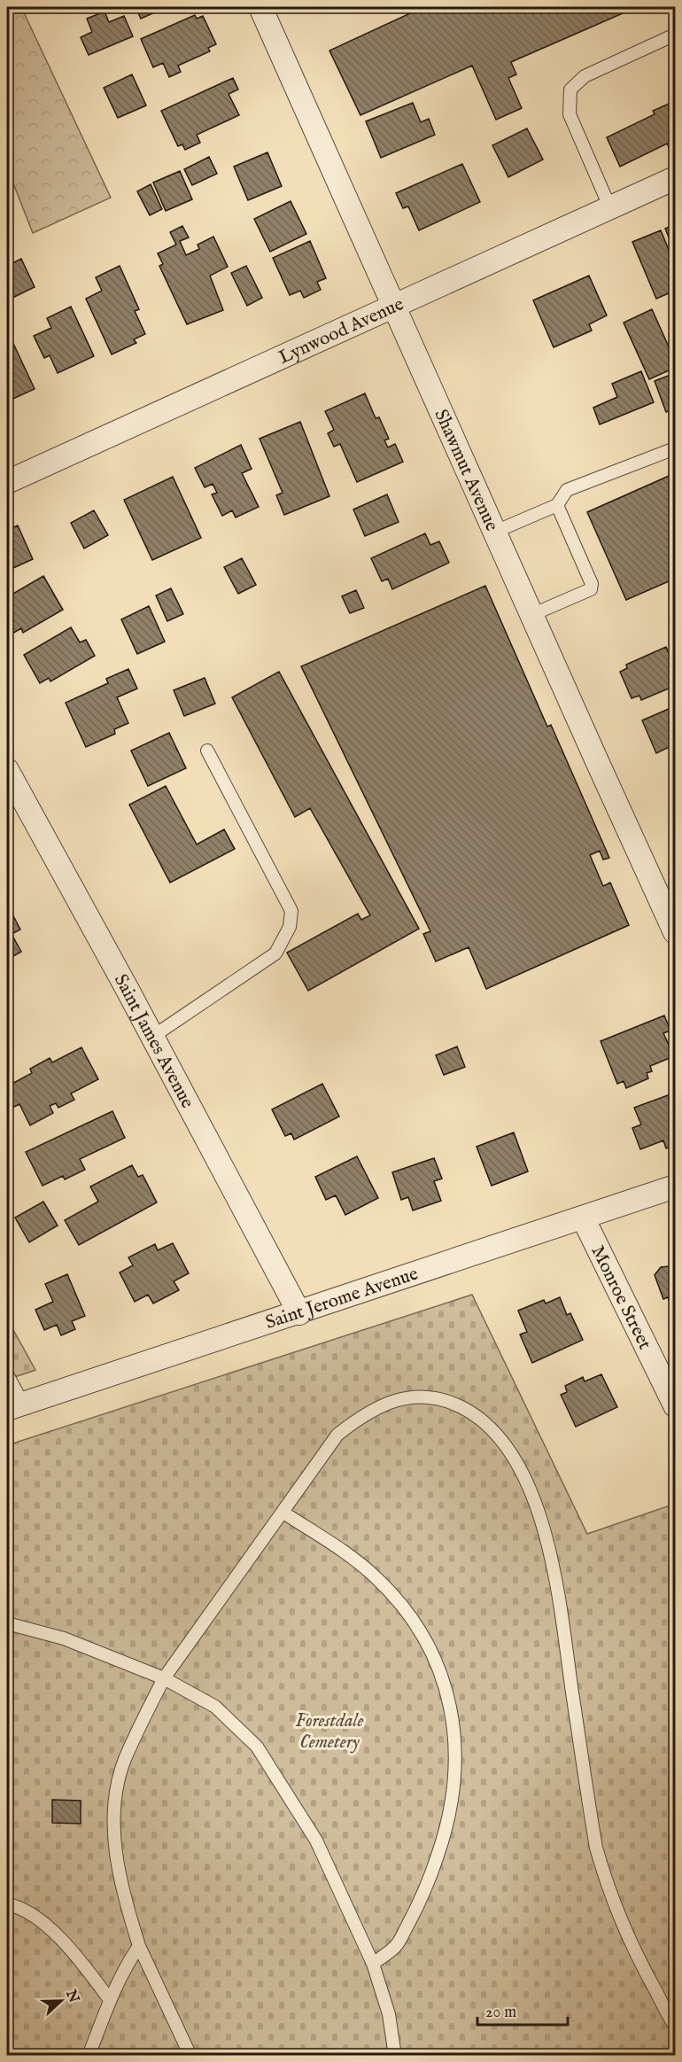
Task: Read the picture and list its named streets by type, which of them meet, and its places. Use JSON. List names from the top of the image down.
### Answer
{
  "streets": {
    "street": [
      "Lynwood Avenue",
      "Shawmut Avenue",
      "Saint James Avenue",
      "Monroe Street",
      "Saint Jerome Avenue"
    ]
  },
  "crossings": [
    ["Lynwood Avenue", "Shawmut Avenue"],
    ["Saint James Avenue", "Saint Jerome Avenue"],
    ["Monroe Street", "Saint Jerome Avenue"]
  ],
  "parks": ["Forestdale Cemetery"],
  "scale_bar": "20 m",
  "north": "right"
}
